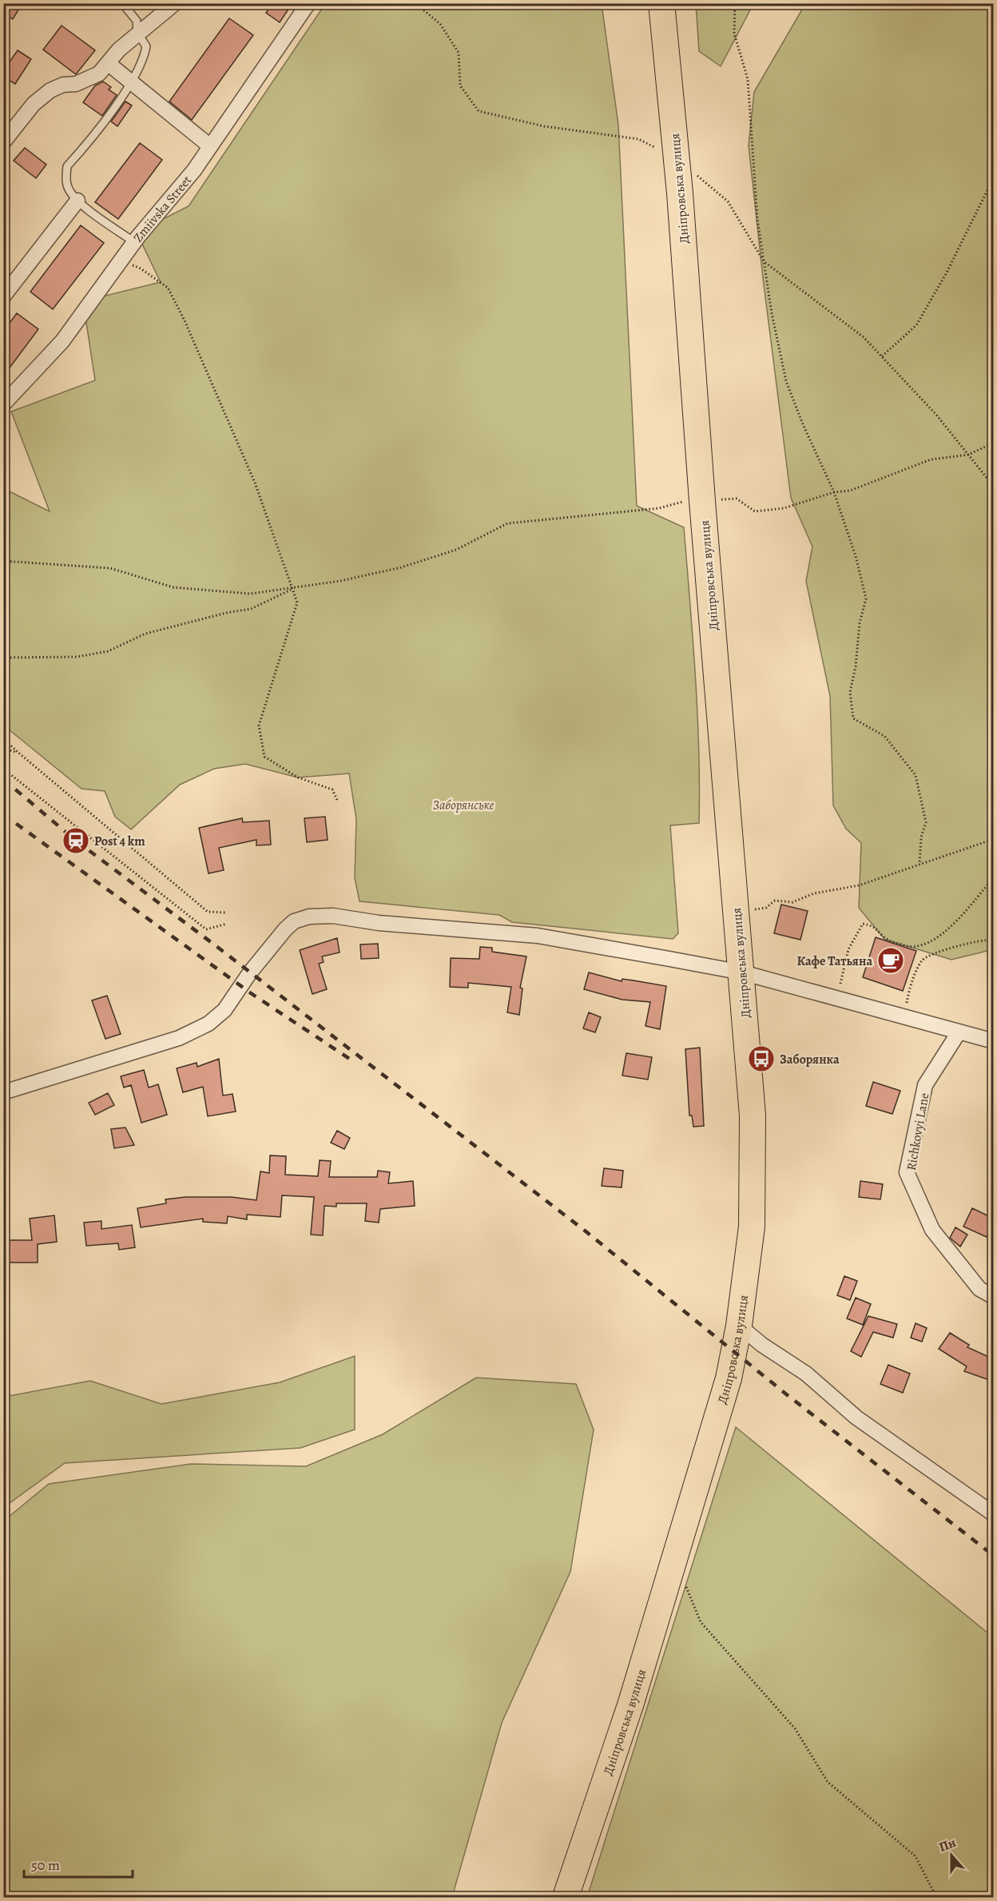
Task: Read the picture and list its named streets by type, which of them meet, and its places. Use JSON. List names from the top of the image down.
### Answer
{
  "streets": {
    "highway": ["Дніпровська вулиця"],
    "street": ["Zmiivska Street", "Richkovyi Lane"]
  },
  "parks": ["Заборянське"],
  "places": {
    "station": ["Post 4 km"],
    "cafe": ["Кафе Татьяна"],
    "bus stop": ["Заборянка"]
  },
  "scale_bar": "50 m",
  "north": "top"
}
